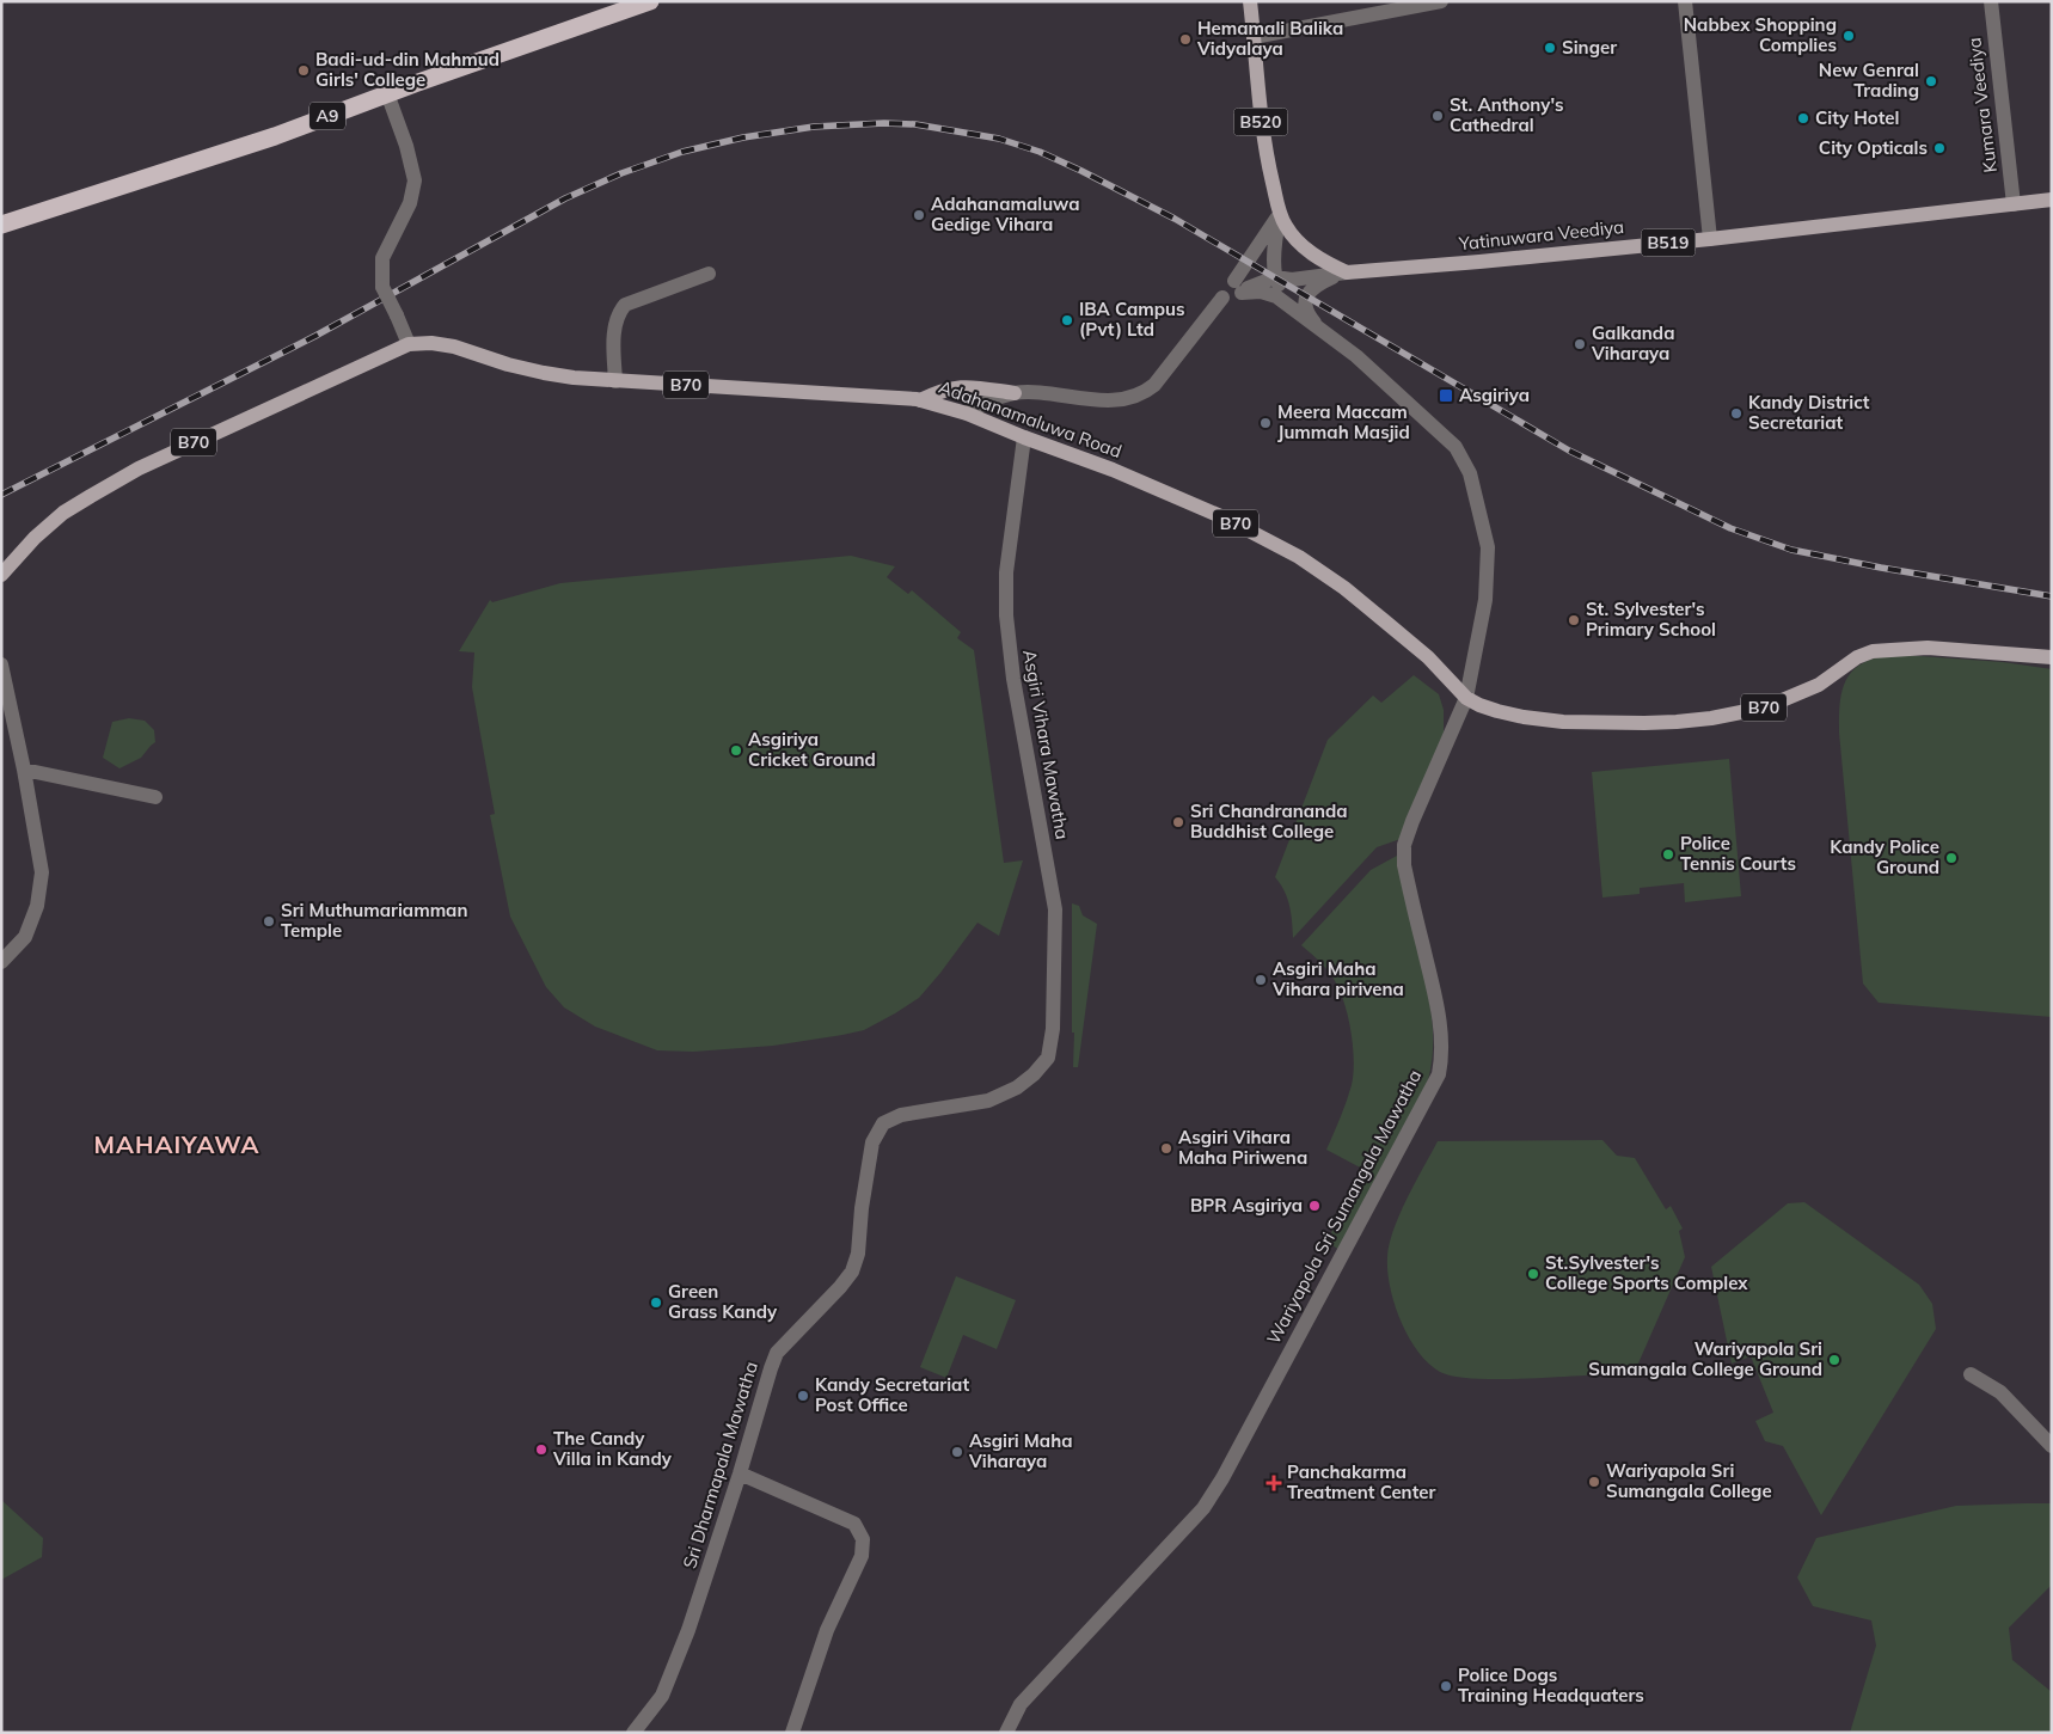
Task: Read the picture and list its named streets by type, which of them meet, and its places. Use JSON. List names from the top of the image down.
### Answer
{
  "streets": {
    "highway": ["A9"],
    "main road": [
      "B520",
      "Yatinuwara Veediya",
      "B519",
      "B70",
      "Adahanamaluwa Road"
    ],
    "street": [
      "Kumara Veediya",
      "Asgiri Vihara Mawatha",
      "Wariyapola Sri Sumangala Mawatha",
      "Sri Dharmapala Mawatha"
    ]
  },
  "crossings": [
    ["Kumara Veediya", "Yatinuwara Veediya"],
    ["B520", "Yatinuwara Veediya"],
    ["B70", "Adahanamaluwa Road"],
    ["B70", "Wariyapola Sri Sumangala Mawatha"],
    ["Adahanamaluwa Road", "Asgiri Vihara Mawatha"],
    ["Adahanamaluwa Road", "Wariyapola Sri Sumangala Mawatha"],
    ["Asgiri Vihara Mawatha", "Sri Dharmapala Mawatha"]
  ],
  "districts": ["MAHAIYAWA"],
  "places": {
    "other": [
      "Nabbex Shopping Complies",
      "Hemamali Balika Vidyalaya",
      "Singer",
      "Badi-ud-din Mahmud Girls' College",
      "New Genral Trading",
      "St. Anthony's Cathedral",
      "City Hotel",
      "City Opticals",
      "Adahanamaluwa Gedige Vihara",
      "IBA Campus (Pvt) Ltd",
      "Galkanda Viharaya",
      "Kandy District Secretariat",
      "Meera Maccam Jummah Masjid",
      "St. Sylvester's Primary School",
      "Asgiriya Cricket Ground",
      "Sri Chandrananda Buddhist College",
      "Police Tennis Courts",
      "Kandy Police Ground",
      "Sri Muthumariamman Temple",
      "Asgiri Maha Vihara pirivena",
      "Asgiri Vihara Maha Piriwena",
      "BPR Asgiriya",
      "St.Sylvester's College Sports Complex",
      "Green Grass Kandy",
      "Wariyapola Sri Sumangala College Ground",
      "Kandy Secretariat Post Office",
      "The Candy Villa in Kandy",
      "Asgiri Maha Viharaya",
      "Wariyapola Sri Sumangala College",
      "Police Dogs Training Headquaters"
    ],
    "transit": ["Asgiriya"],
    "health": ["Panchakarma Treatment Center"]
  }
}
